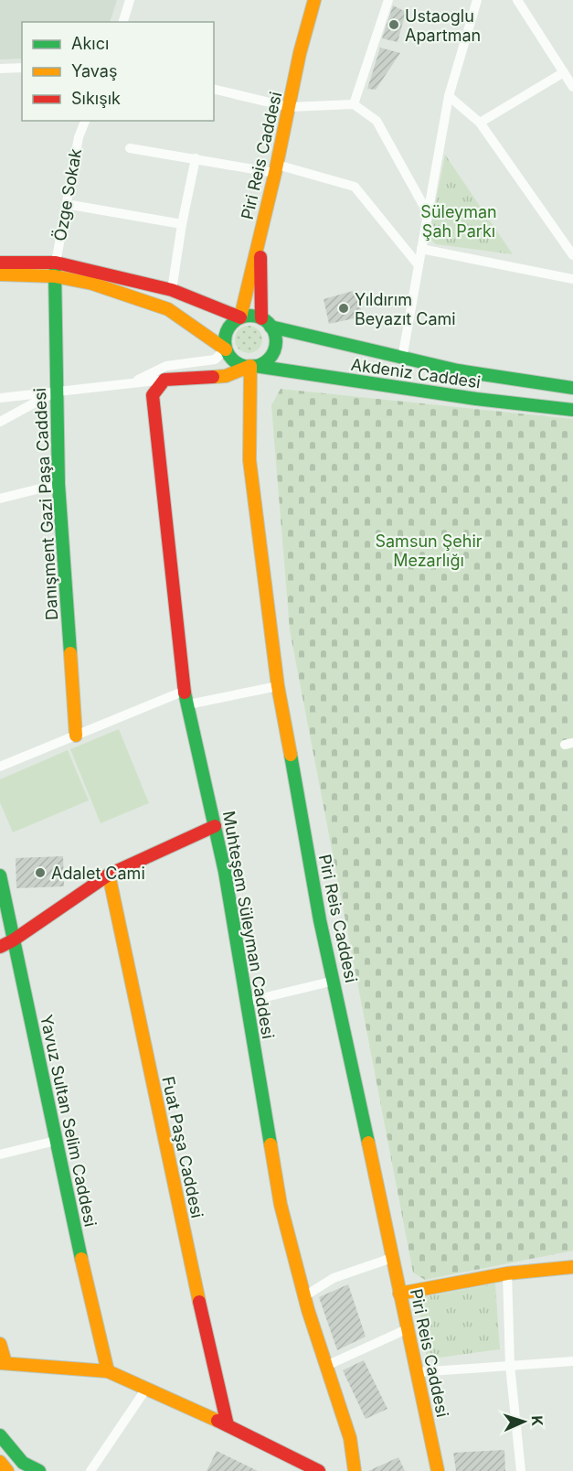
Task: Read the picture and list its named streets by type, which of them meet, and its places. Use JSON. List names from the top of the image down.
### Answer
{
  "streets": {
    "street": [
      "Piri Reis Caddesi",
      "Özge Sokak",
      "Akdeniz Caddesi",
      "Danışment Gazi Paşa Caddesi",
      "Muhteşem Süleyman Caddesi",
      "Yavuz Sultan Selim Caddesi",
      "Fuat Paşa Caddesi"
    ]
  },
  "crossings": [
    ["Piri Reis Caddesi", "Akdeniz Caddesi"],
    ["Özge Sokak", "Danışment Gazi Paşa Caddesi"]
  ],
  "parks": ["Süleyman Şah Parkı", "Samsun Şehir Mezarlığı"],
  "places": ["Ustaoglu Apartman", "Yıldırım Beyazıt Cami", "Adalet Cami"],
  "legend": ["Akıcı", "Yavaş", "Sıkışık"],
  "north": "right"
}
